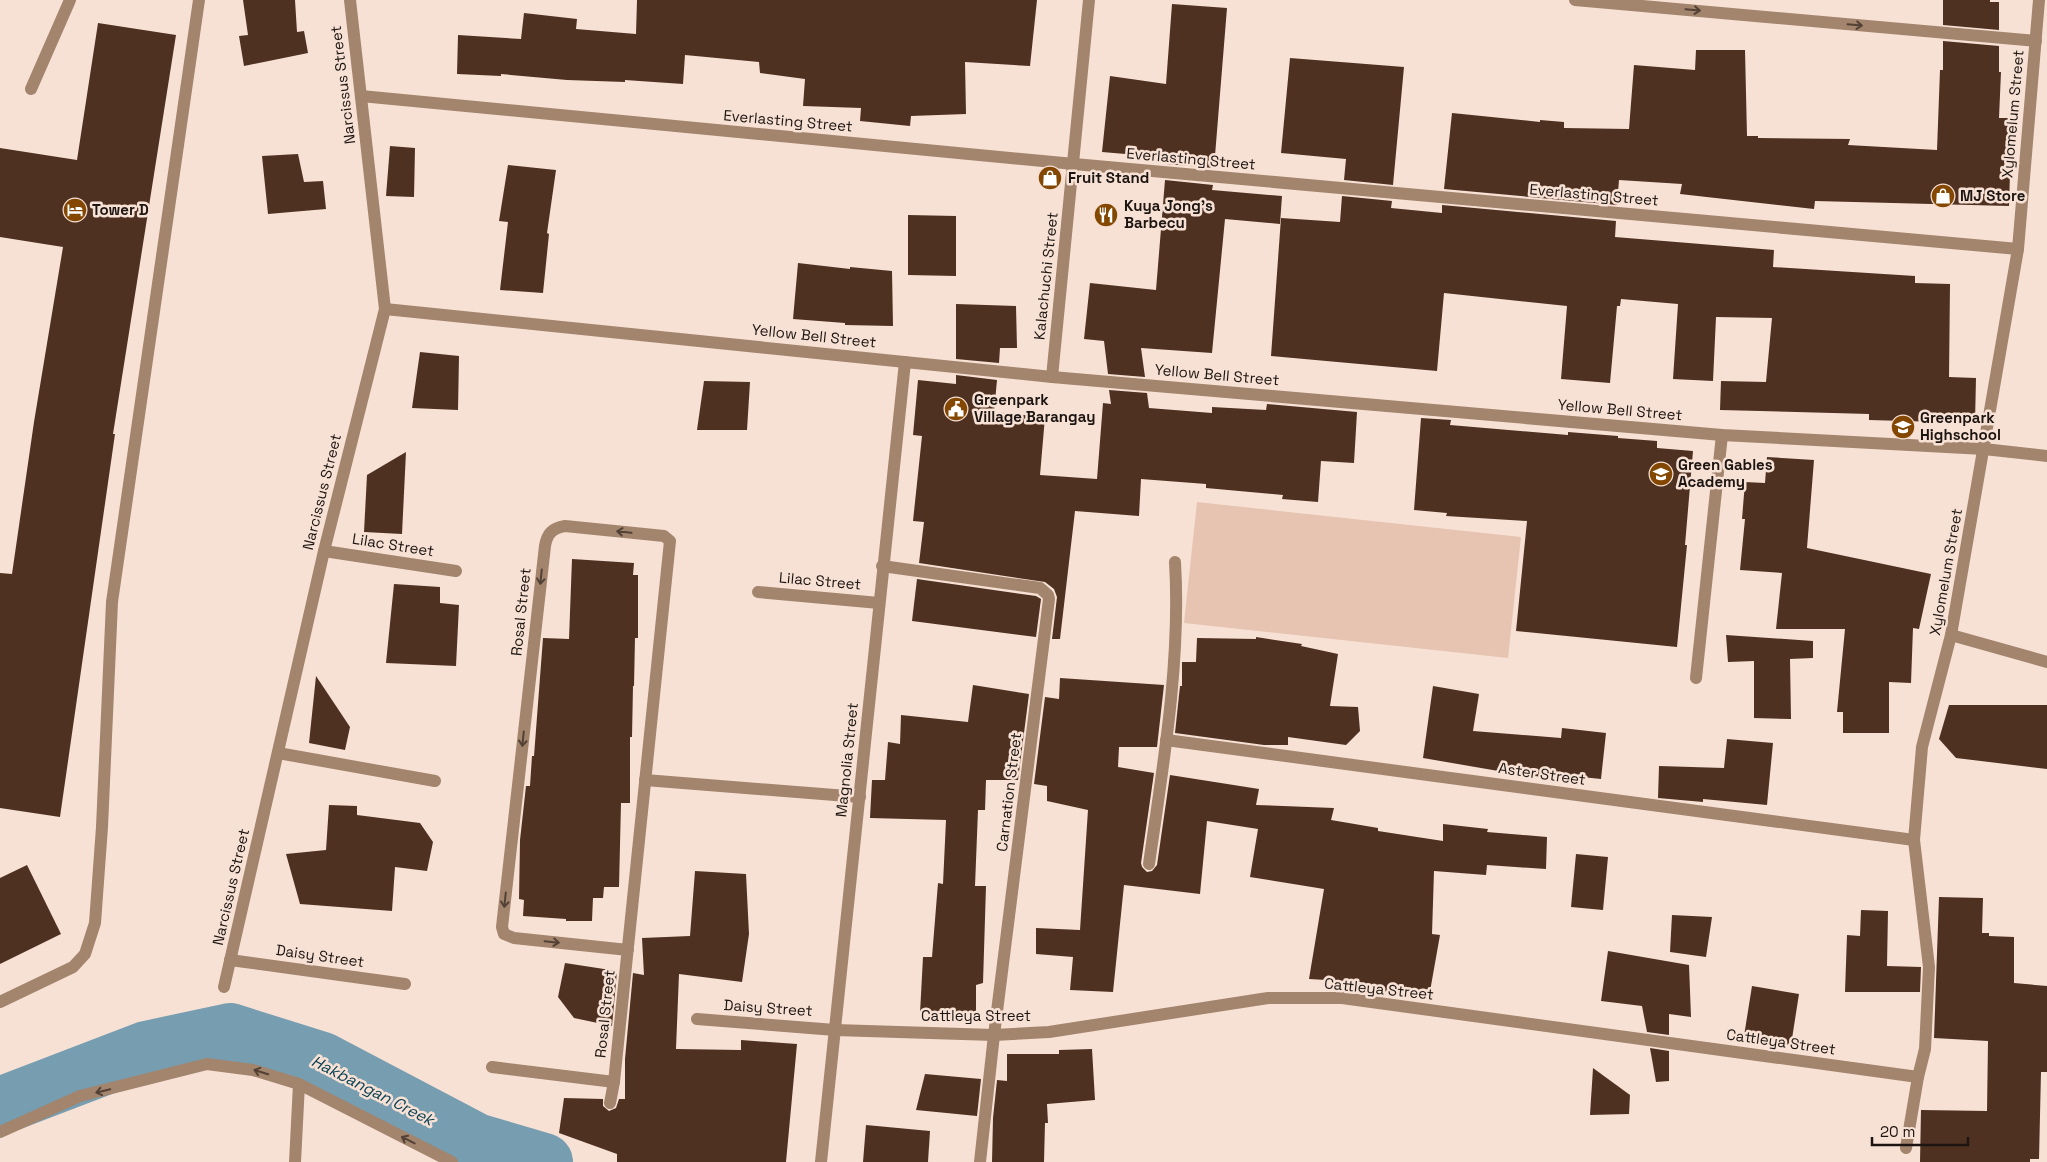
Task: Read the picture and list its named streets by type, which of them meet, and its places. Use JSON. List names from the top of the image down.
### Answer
{
  "streets": {
    "street": [
      "Narcissus Street",
      "Xylomelum Street",
      "Everlasting Street",
      "Kalachuchi Street",
      "Yellow Bell Street",
      "Lilac Street",
      "Rosal Street",
      "Magnolia Street",
      "Aster Street",
      "Carnation Street",
      "Daisy Street",
      "Cattleya Street"
    ]
  },
  "crossings": [
    ["Narcissus Street", "Everlasting Street"],
    ["Narcissus Street", "Yellow Bell Street"],
    ["Narcissus Street", "Lilac Street"],
    ["Narcissus Street", "Daisy Street"],
    ["Xylomelum Street", "Everlasting Street"],
    ["Xylomelum Street", "Yellow Bell Street"],
    ["Xylomelum Street", "Aster Street"],
    ["Xylomelum Street", "Cattleya Street"],
    ["Everlasting Street", "Kalachuchi Street"],
    ["Kalachuchi Street", "Yellow Bell Street"],
    ["Yellow Bell Street", "Magnolia Street"],
    ["Lilac Street", "Magnolia Street"],
    ["Magnolia Street", "Carnation Street"],
    ["Magnolia Street", "Daisy Street"],
    ["Magnolia Street", "Cattleya Street"],
    ["Carnation Street", "Cattleya Street"],
    ["Daisy Street", "Cattleya Street"]
  ],
  "water": ["Hakbangan Creek"],
  "places": {
    "shop": ["Fruit Stand", "MJ Store"],
    "hotel": ["Tower D"],
    "restaurant": ["Kuya Jong's Barbecu"],
    "public building": ["Greenpark Village Barangay"],
    "school or university": ["Greenpark Highschool", "Green Gables Academy"]
  },
  "scale_bar": "20 m"
}
